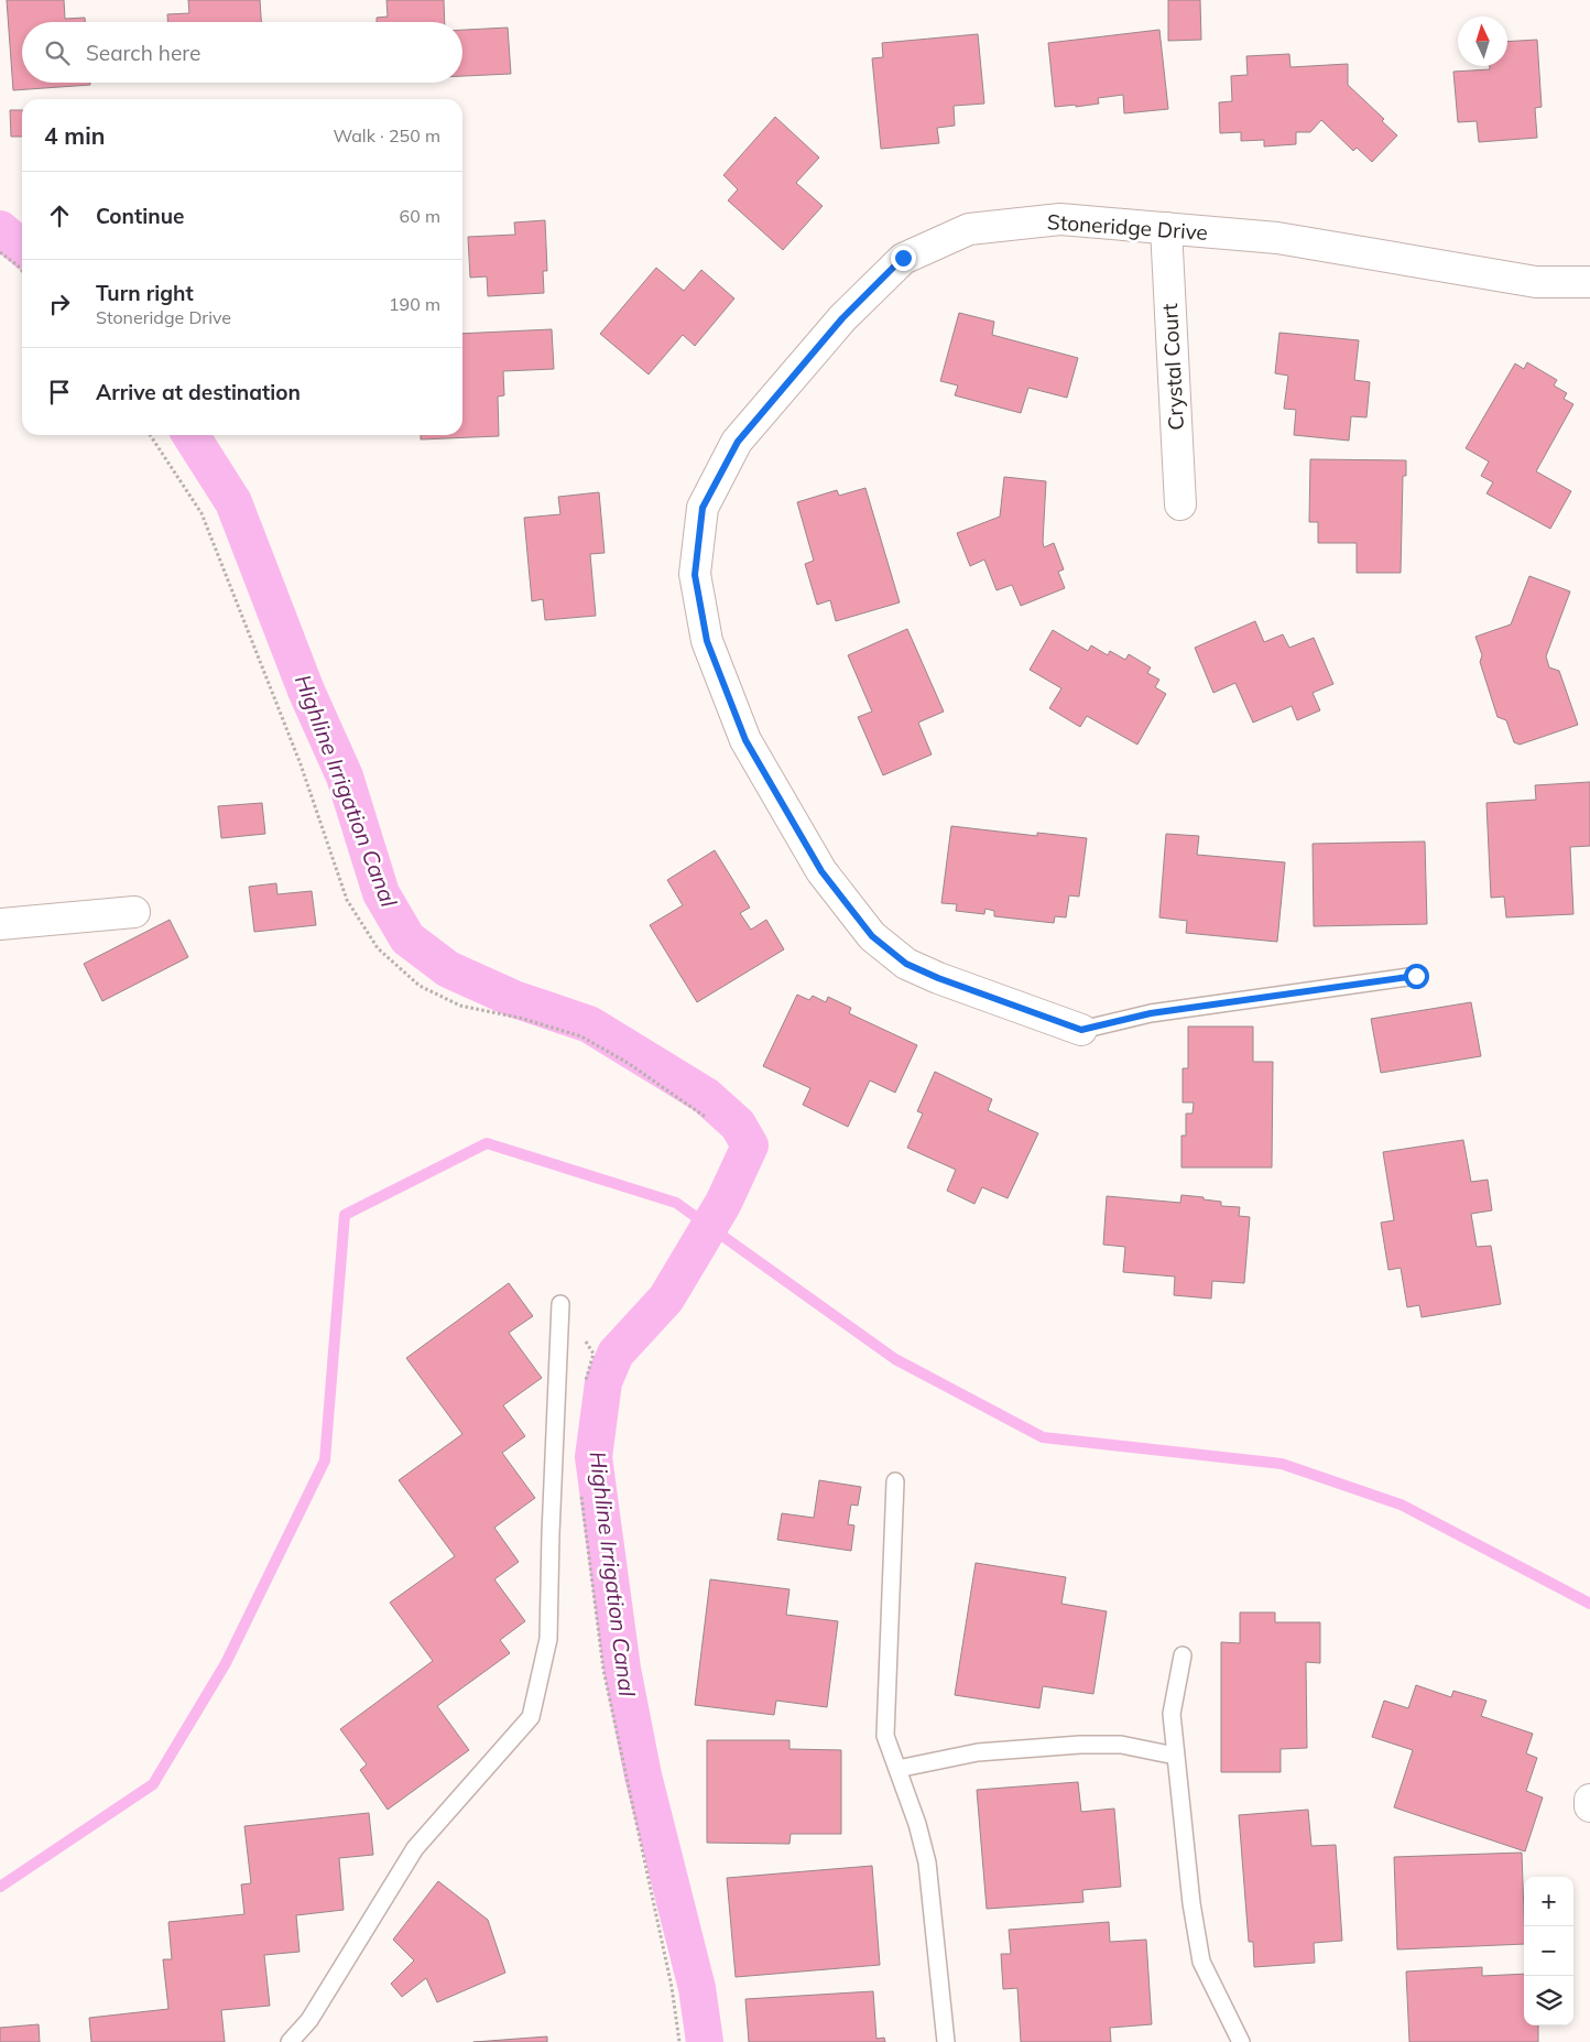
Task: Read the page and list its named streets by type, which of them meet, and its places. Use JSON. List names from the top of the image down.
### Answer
{
  "streets": {
    "street": ["Stoneridge Drive", "Crystal Court"]
  },
  "crossings": [
    ["Stoneridge Drive", "Crystal Court"]
  ],
  "water": ["Highline Irrigation Canal"],
  "north": "top",
  "page": {
    "search": "Search here",
    "heading": ["4 min", "Walk · 250 m"],
    "list": [
      ["Continue", "60 m"],
      ["Turn right", "Stoneridge Drive", "190 m"],
      "Arrive at destination"
    ],
    "map_buttons": ["+", "−"]
  }
}
